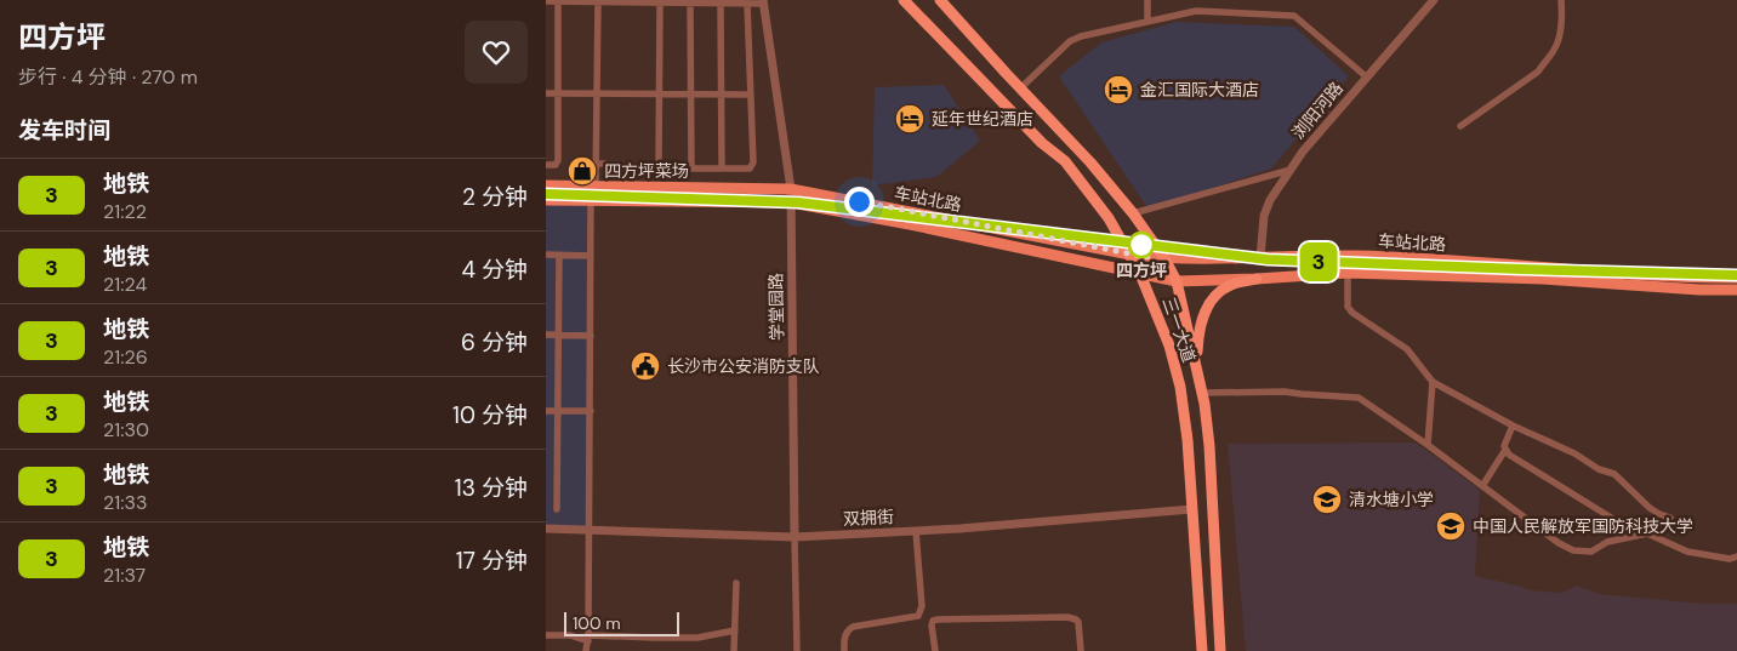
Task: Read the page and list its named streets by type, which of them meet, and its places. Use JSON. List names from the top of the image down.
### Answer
{
  "streets": {
    "highway": ["三一大道"],
    "main road": ["车站北路"],
    "street": ["浏阳河路", "学堂园路", "双拥街"]
  },
  "crossings": [
    ["浏阳河路", "车站北路"],
    ["车站北路", "学堂园路"],
    ["车站北路", "三一大道"],
    ["学堂园路", "双拥街"],
    ["三一大道", "双拥街"]
  ],
  "places": {
    "hotel": ["金汇国际大酒店", "延年世纪酒店"],
    "shop": ["四方坪菜场"],
    "other": ["四方坪"],
    "public building": ["长沙市公安消防支队"],
    "school or university": ["清水塘小学", "中国人民解放军国防科技大学"]
  },
  "lines": ["metro line 3"],
  "scale_bar": "100 m",
  "page": {
    "heading": [
      ["四方坪", "步行 · 4 分钟 · 270 m"],
      "发车时间"
    ],
    "on_map": "3",
    "list": [
      {
        "mark": "3",
        "name": "地铁",
        "note": "21:22",
        "value": "2 分钟"
      },
      {
        "mark": "3",
        "name": "地铁",
        "note": "21:24",
        "value": "4 分钟"
      },
      {
        "mark": "3",
        "name": "地铁",
        "note": "21:26",
        "value": "6 分钟"
      },
      {
        "mark": "3",
        "name": "地铁",
        "note": "21:30",
        "value": "10 分钟"
      },
      {
        "mark": "3",
        "name": "地铁",
        "note": "21:33",
        "value": "13 分钟"
      },
      {
        "mark": "3",
        "name": "地铁",
        "note": "21:37",
        "value": "17 分钟"
      }
    ],
    "scale": "100 m"
  }
}
